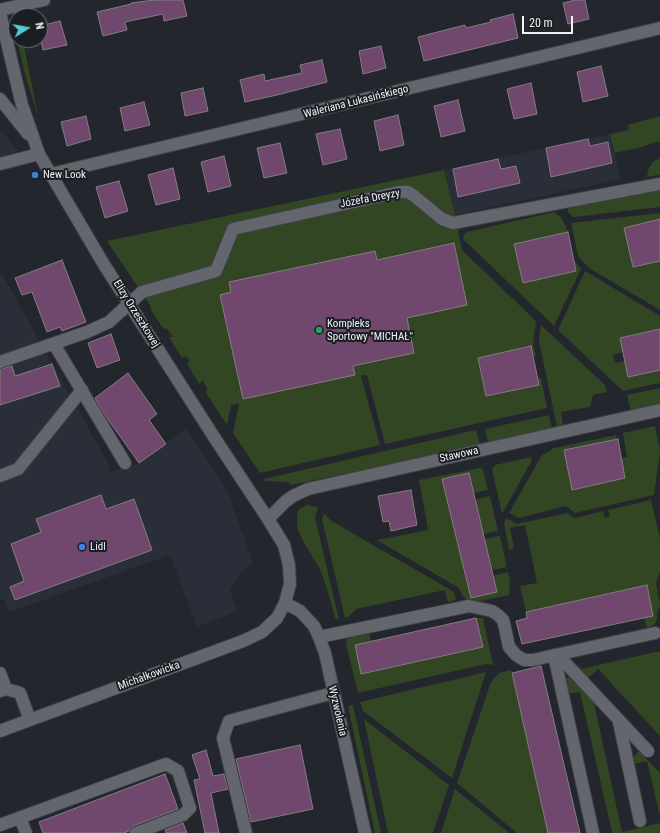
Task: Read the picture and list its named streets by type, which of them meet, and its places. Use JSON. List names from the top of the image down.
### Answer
{
  "streets": {
    "street": [
      "Waleriana Łukasińskiego",
      "Józefa Dreyzy",
      "Elizy Orzeszkowej",
      "Stawowa",
      "Michałkowicka",
      "Wyzwolenia"
    ]
  },
  "crossings": [
    ["Waleriana Łukasińskiego", "Elizy Orzeszkowej"],
    ["Józefa Dreyzy", "Elizy Orzeszkowej"],
    ["Elizy Orzeszkowej", "Stawowa"],
    ["Elizy Orzeszkowej", "Michałkowicka"],
    ["Elizy Orzeszkowej", "Wyzwolenia"],
    ["Michałkowicka", "Wyzwolenia"]
  ],
  "places": ["New Look", "Kompleks Sportowy \"MICHAŁ\"", "Lidl"],
  "scale_bar": "20 m",
  "north": "right"
}
